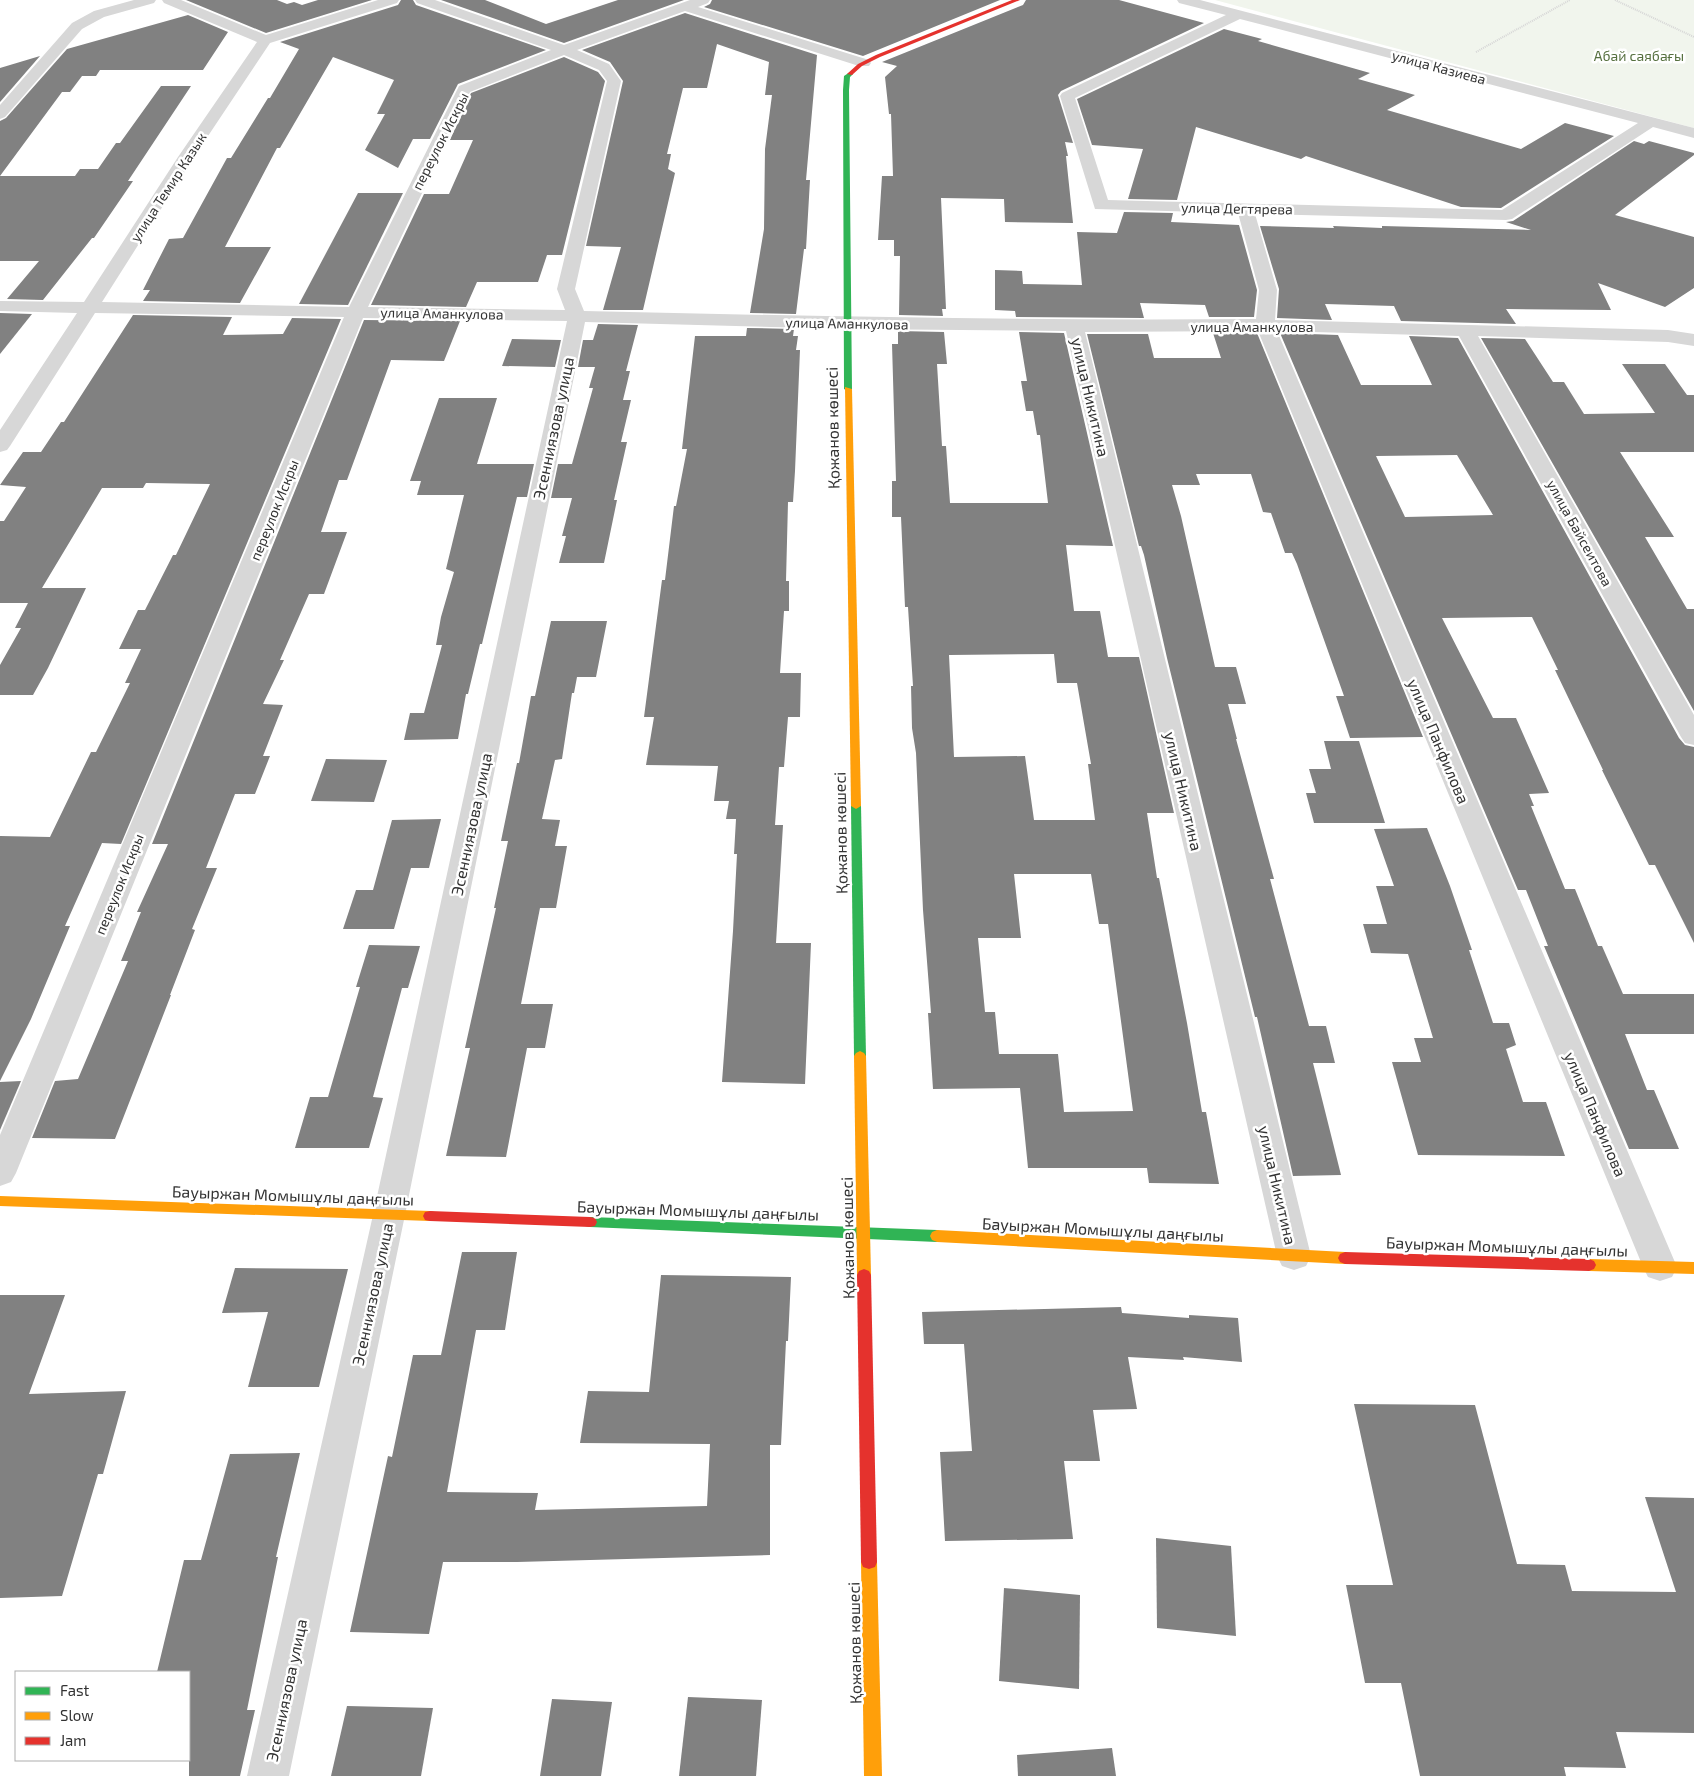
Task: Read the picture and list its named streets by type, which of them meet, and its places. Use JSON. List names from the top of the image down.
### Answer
{
  "streets": {
    "main road": ["Қожанов көшесі", "Бауыржан Момышұлы даңғылы"],
    "street": [
      "улица Казиева",
      "переулок Искры",
      "улица Темир Казык",
      "улица Дегтярева",
      "улица Аманкулова",
      "улица Никитина",
      "Эсенниязова улица",
      "улица Байсеитова",
      "улица Панфилова"
    ]
  },
  "crossings": [
    ["улица Казиева", "улица Дегтярева"],
    ["переулок Искры", "улица Аманкулова"],
    ["улица Темир Казык", "улица Аманкулова"],
    ["улица Дегтярева", "улица Панфилова"],
    ["улица Аманкулова", "улица Никитина"],
    ["улица Аманкулова", "Эсенниязова улица"],
    ["улица Аманкулова", "Қожанов көшесі"],
    ["улица Аманкулова", "улица Байсеитова"],
    ["улица Аманкулова", "улица Панфилова"],
    ["улица Никитина", "Бауыржан Момышұлы даңғылы"],
    ["Эсенниязова улица", "Бауыржан Момышұлы даңғылы"],
    ["Қожанов көшесі", "Бауыржан Момышұлы даңғылы"],
    ["улица Панфилова", "Бауыржан Момышұлы даңғылы"]
  ],
  "parks": ["Абай саябағы"],
  "legend": ["Fast", "Slow", "Jam"]
}
